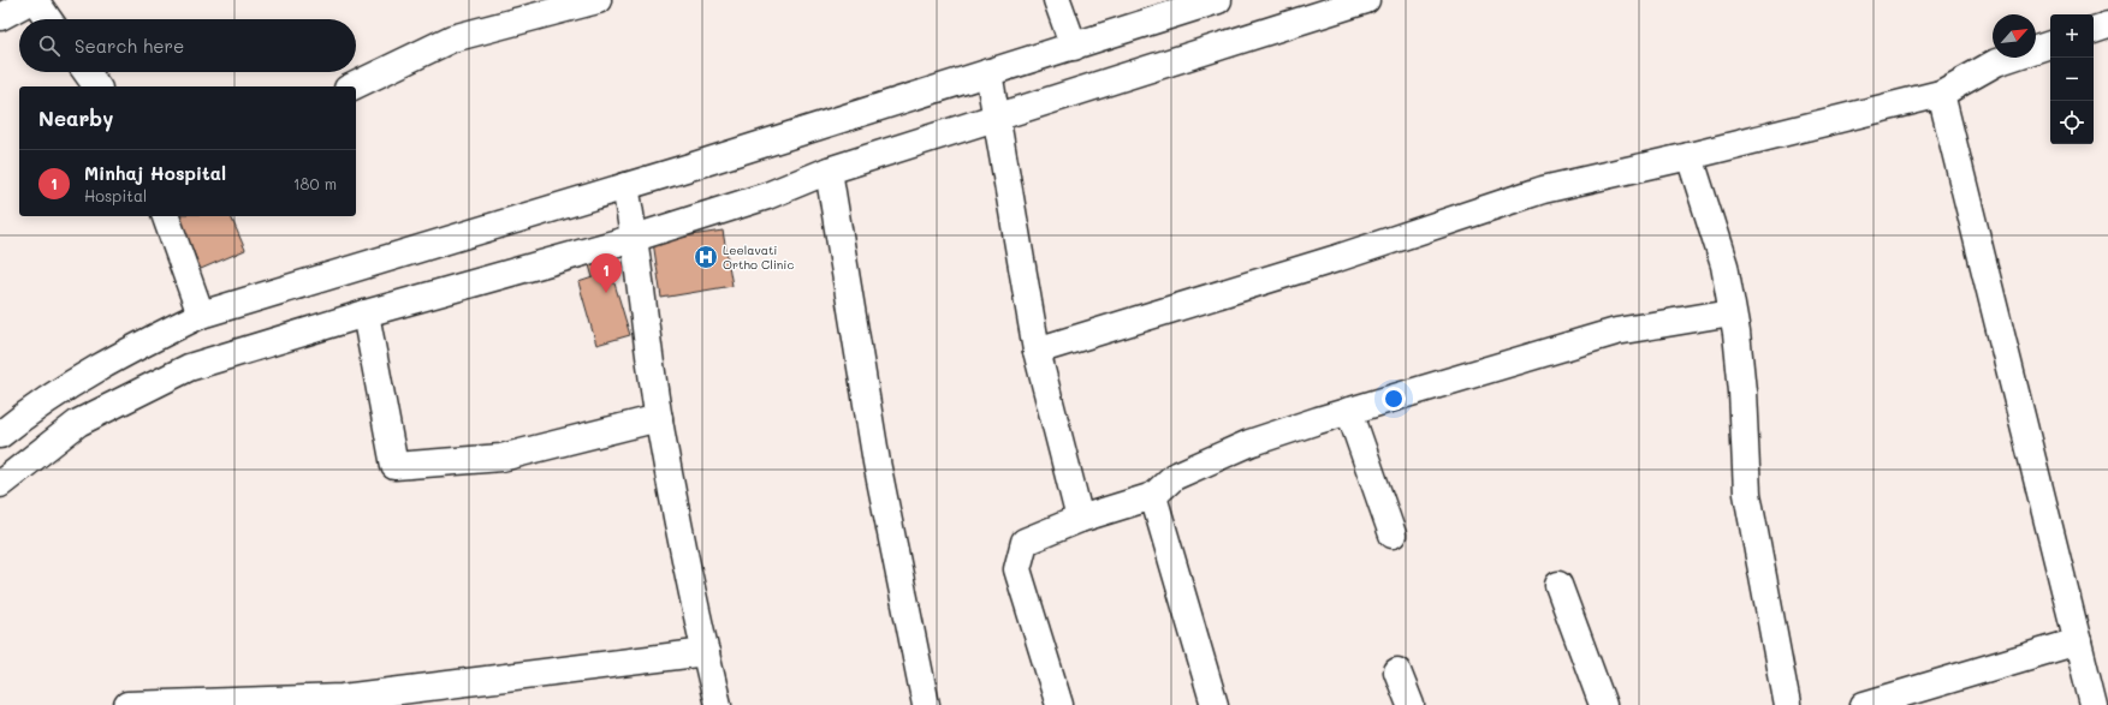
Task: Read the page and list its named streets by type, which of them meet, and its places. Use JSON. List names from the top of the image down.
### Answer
{
  "places": {
    "hospital": ["Leelavati Ortho Clinic"]
  },
  "north": "top right",
  "page": {
    "map_buttons": ["+", "−"],
    "search": "Search here",
    "heading": "Nearby",
    "list": [
      {
        "mark": "1",
        "name": "Minhaj Hospital",
        "note": "Hospital",
        "value": "180 m"
      }
    ],
    "pins": "1"
  }
}
